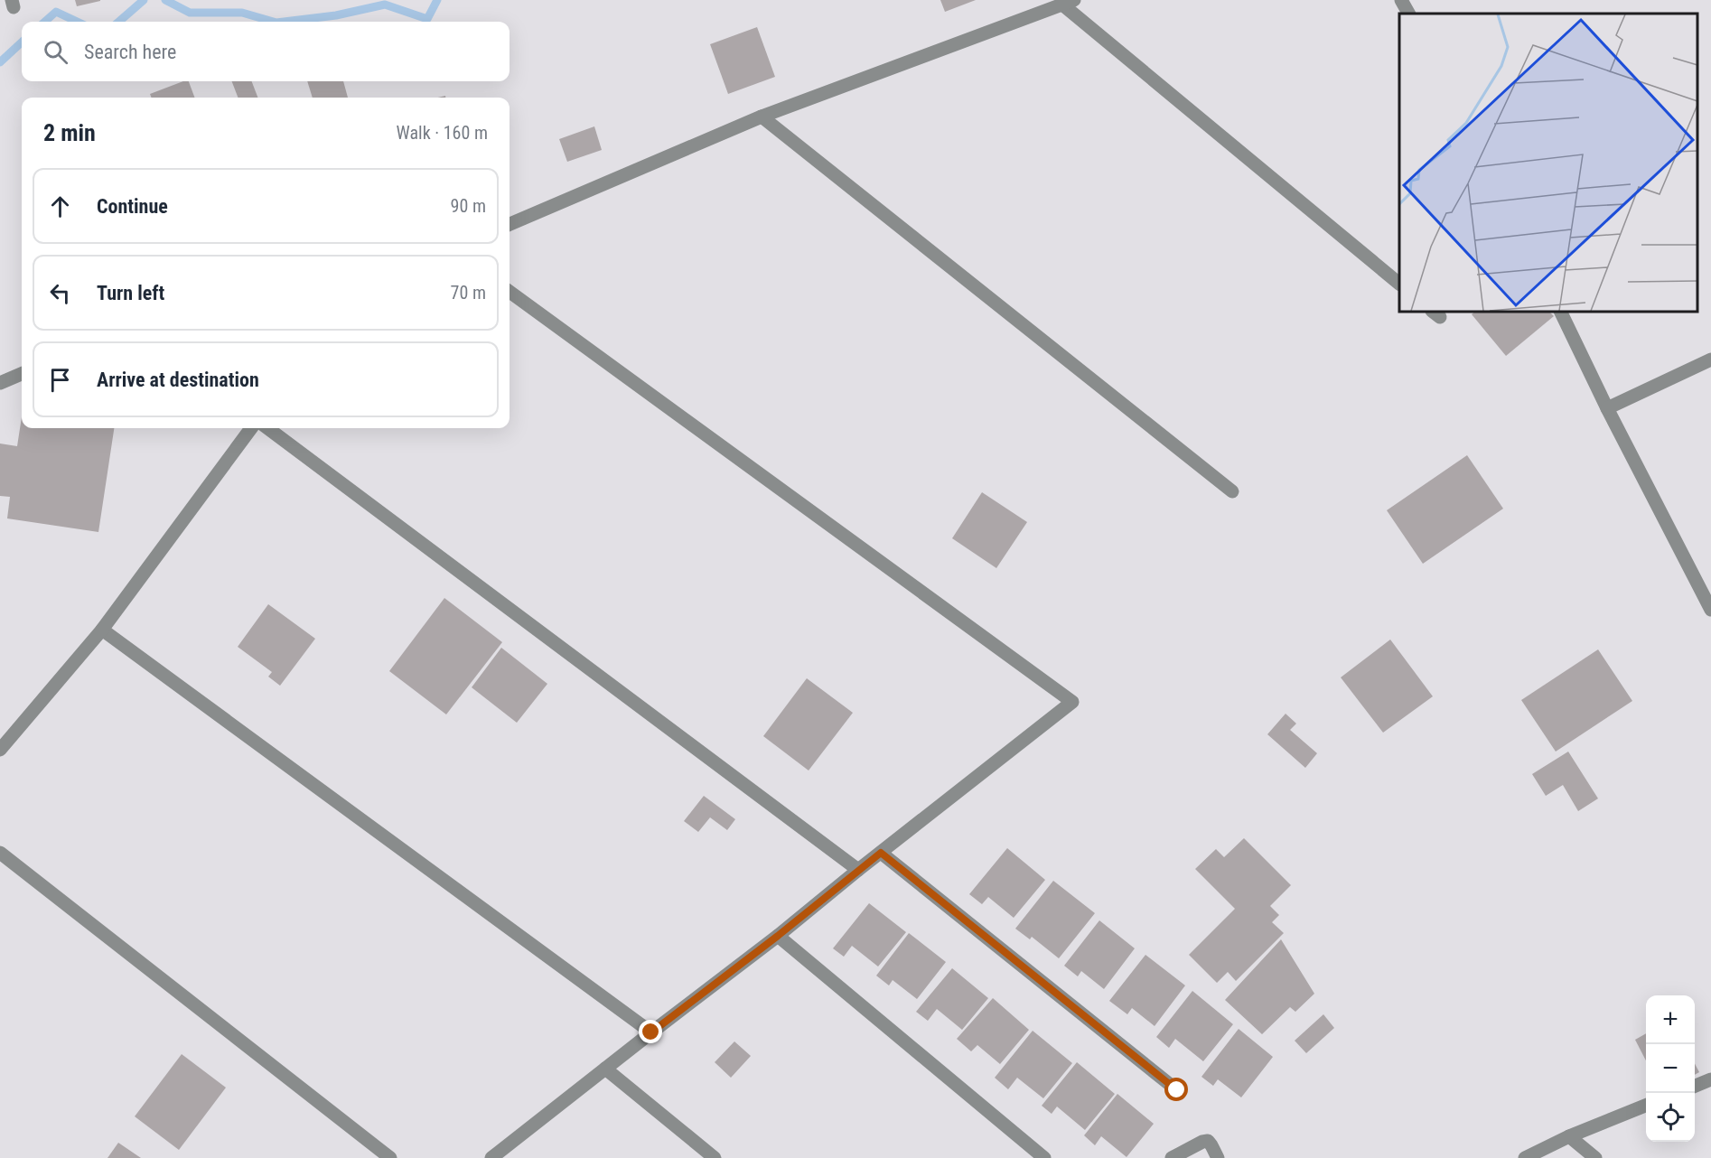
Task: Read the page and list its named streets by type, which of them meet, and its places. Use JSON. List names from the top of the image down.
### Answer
{
  "page": {
    "search": "Search here",
    "heading": ["2 min", "Walk · 160 m"],
    "list": [
      ["Continue", "90 m"],
      ["Turn left", "70 m"],
      "Arrive at destination"
    ],
    "map_buttons": ["+", "−"]
  }
}
